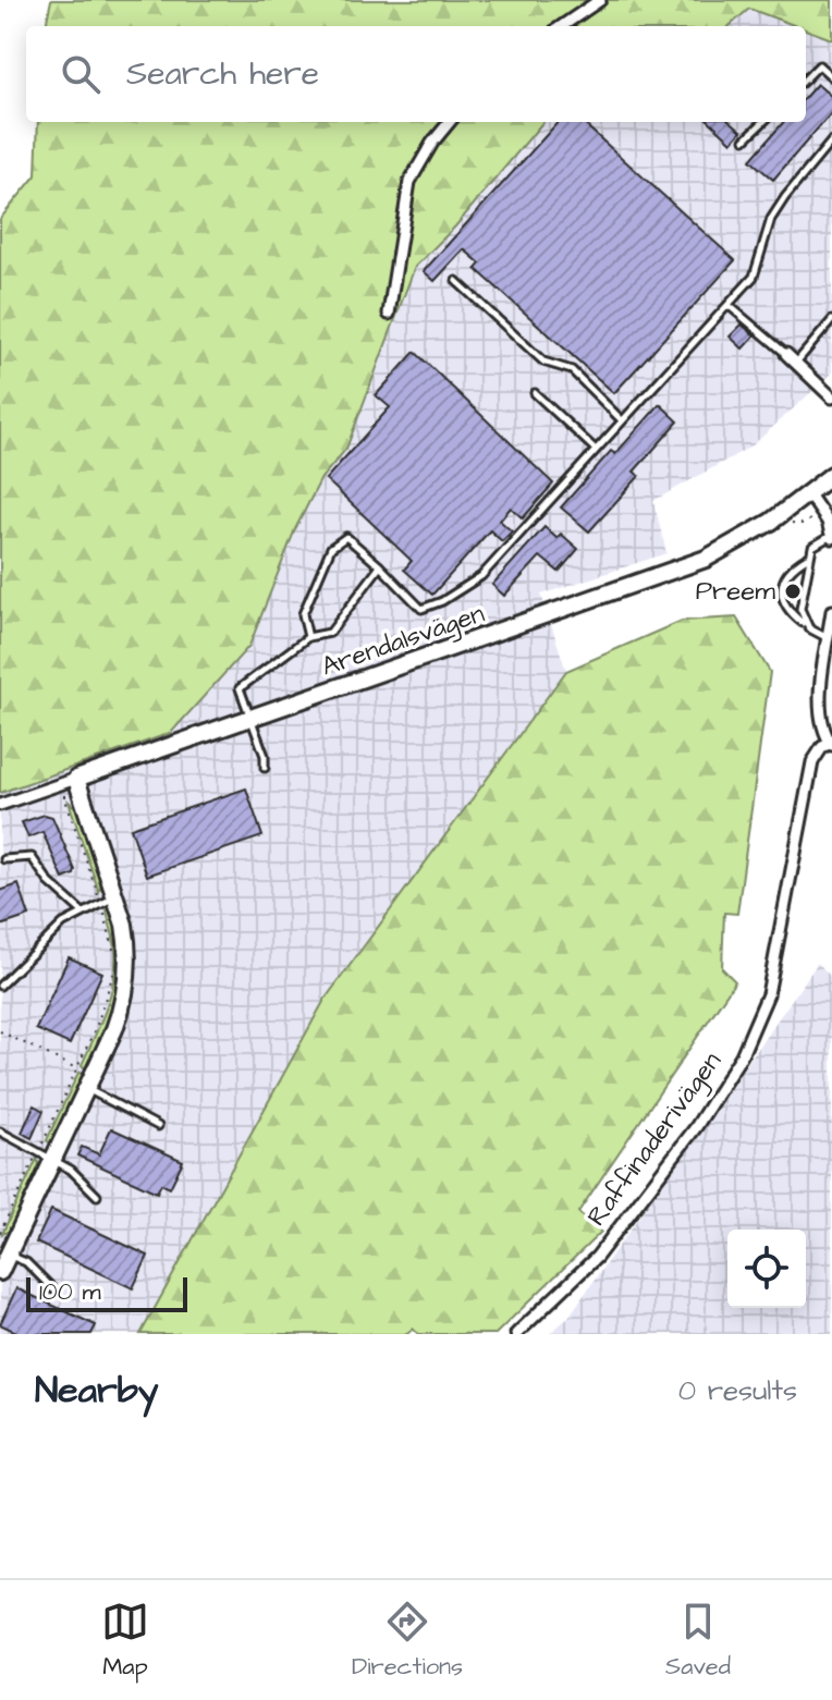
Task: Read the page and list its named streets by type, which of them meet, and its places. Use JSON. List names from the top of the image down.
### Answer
{
  "streets": {
    "street": ["Arendalsvägen", "Raffinaderivägen"]
  },
  "places": ["Preem"],
  "scale_bar": "100 m",
  "page": {
    "search": "Search here",
    "scale": "100 m",
    "heading": ["Nearby", "0 results"],
    "nav": ["Map", "Directions", "Saved"]
  }
}
